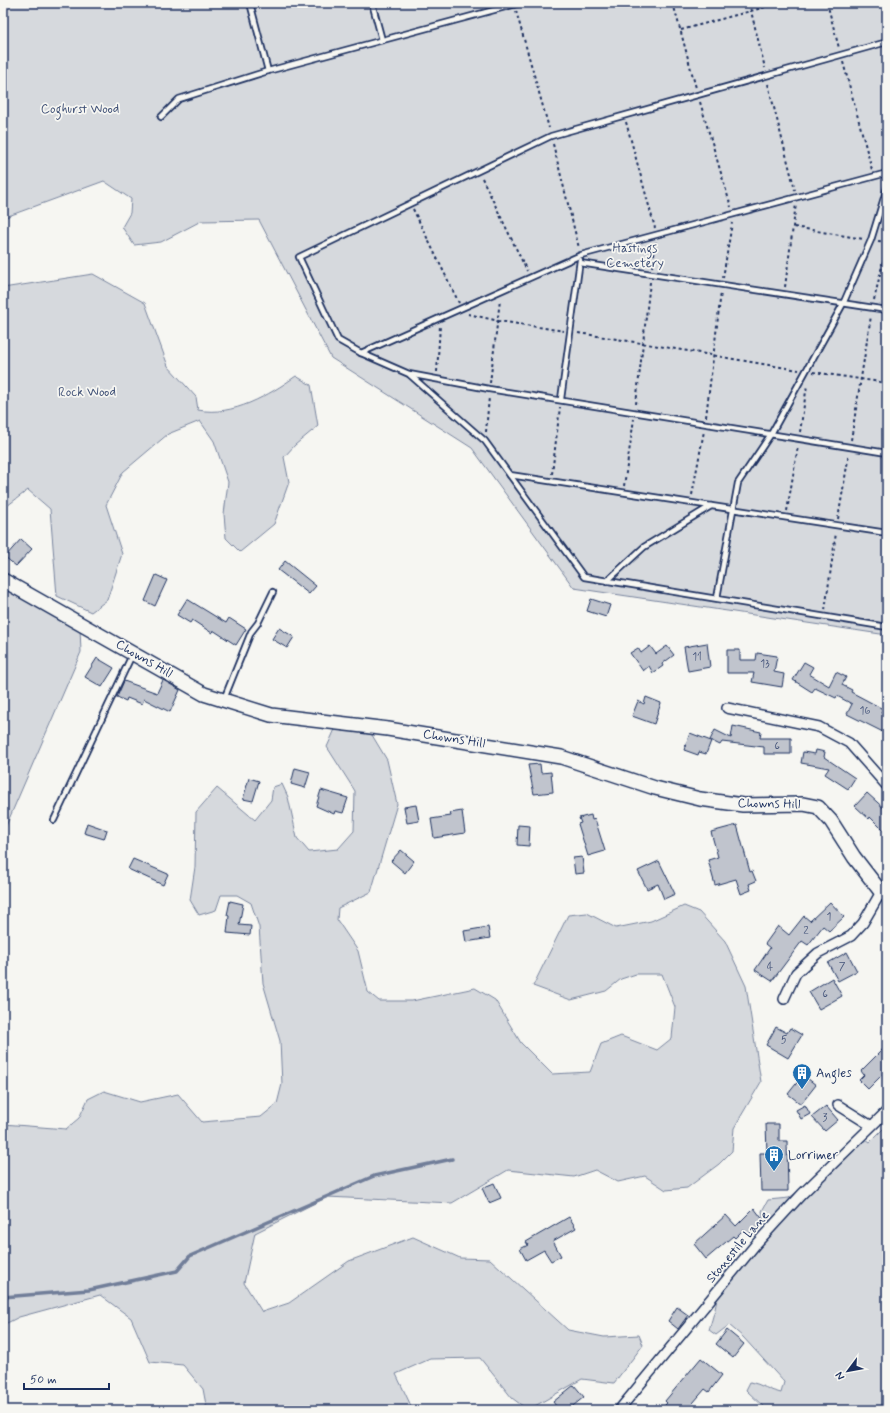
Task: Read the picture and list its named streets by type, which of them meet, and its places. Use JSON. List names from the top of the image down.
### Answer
{
  "streets": {
    "street": ["Chowns Hill", "Stonestile Lane"]
  },
  "parks": ["Coghurst Wood", "Hastings Cemetery", "Rock Wood"],
  "places": {
    "building": ["Angles", "Lorrimer"]
  },
  "house_numbers": [
    "11",
    "13",
    "16",
    "6",
    "1",
    "2",
    "4",
    "7",
    "6",
    "5",
    "3"
  ],
  "scale_bar": "50 m",
  "north": "bottom left"
}
